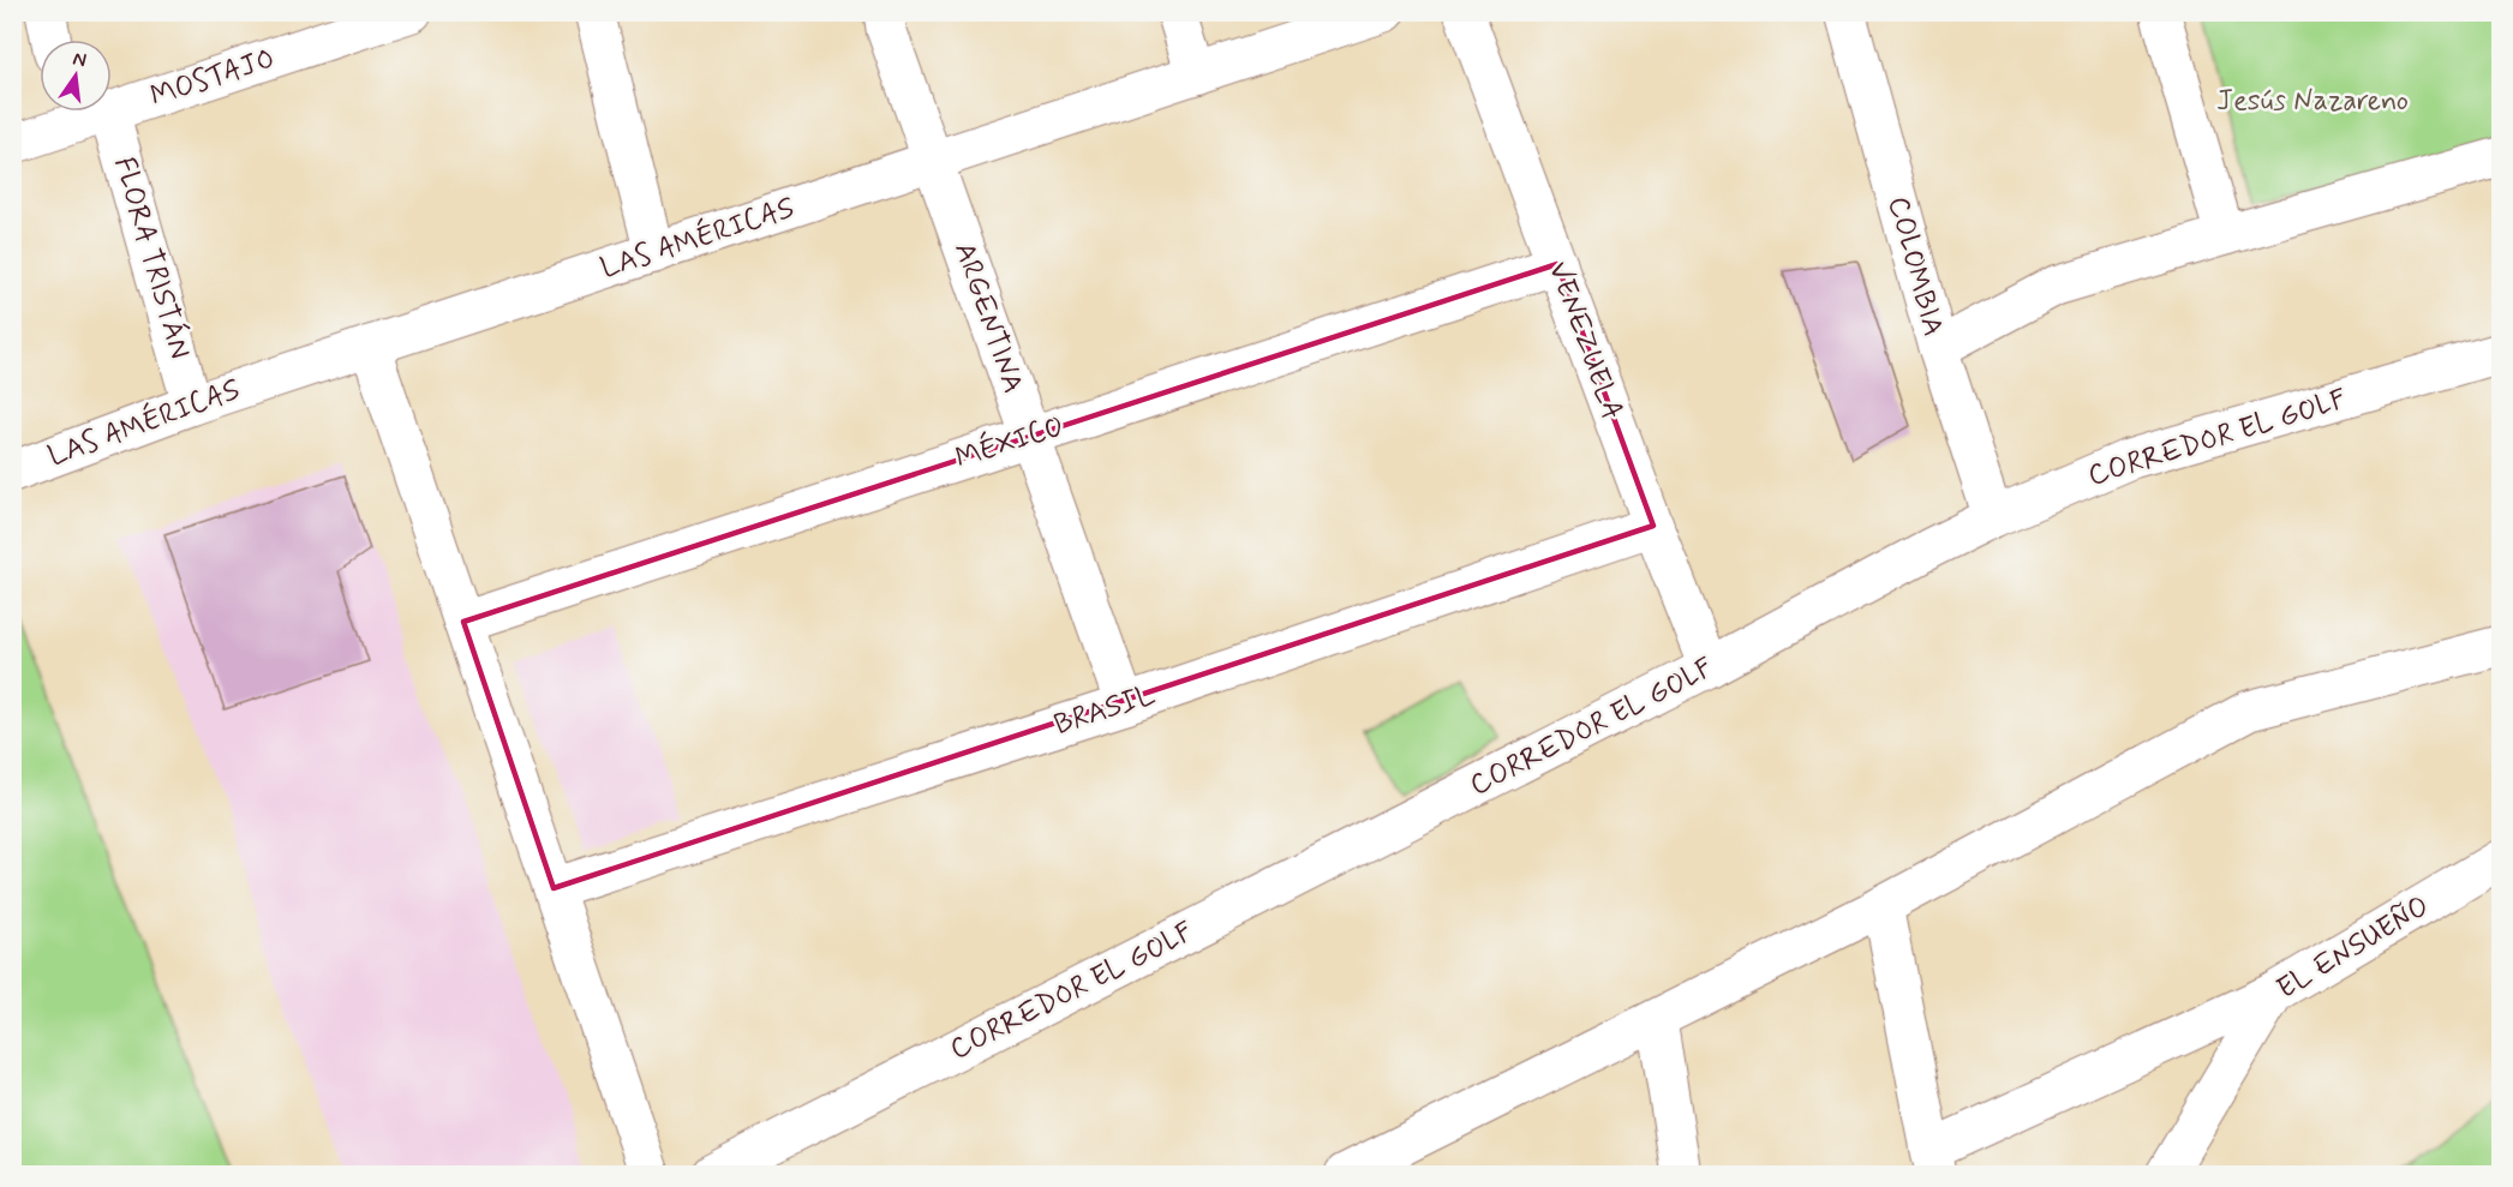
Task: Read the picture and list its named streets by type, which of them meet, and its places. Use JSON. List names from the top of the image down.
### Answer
{
  "streets": {
    "street": [
      "MOSTAJO",
      "LAS AMÉRICAS",
      "FLORA TRISTÁN",
      "COLOMBIA",
      "ARGENTINA",
      "VENEZUELA",
      "CORREDOR EL GOLF",
      "MÉXICO",
      "BRASIL",
      "EL ENSUEÑO"
    ]
  },
  "crossings": [
    ["LAS AMÉRICAS", "FLORA TRISTÁN"],
    ["LAS AMÉRICAS", "ARGENTINA"],
    ["COLOMBIA", "CORREDOR EL GOLF"],
    ["ARGENTINA", "MÉXICO"],
    ["ARGENTINA", "BRASIL"],
    ["VENEZUELA", "CORREDOR EL GOLF"],
    ["VENEZUELA", "MÉXICO"],
    ["VENEZUELA", "BRASIL"]
  ],
  "parks": ["Jesús Nazareno"],
  "north": "top"
}
